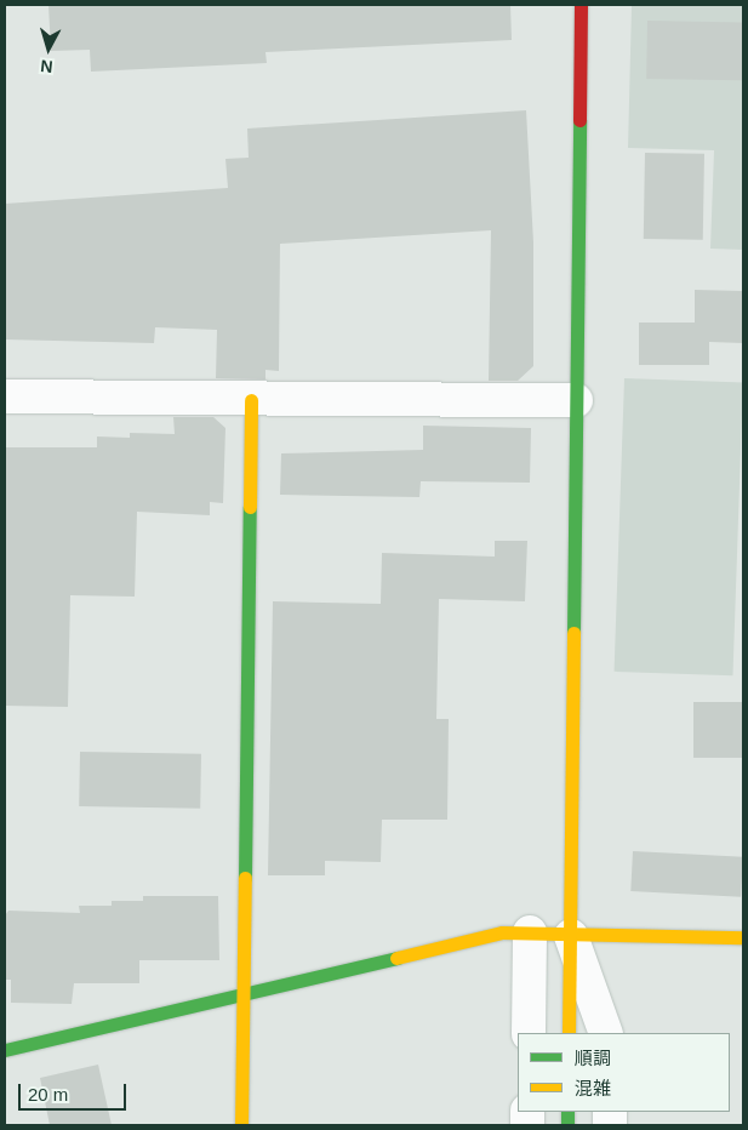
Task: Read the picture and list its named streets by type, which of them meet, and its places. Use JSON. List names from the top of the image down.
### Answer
{
  "legend": ["順調", "混雑"],
  "scale_bar": "20 m",
  "north": "bottom"
}
